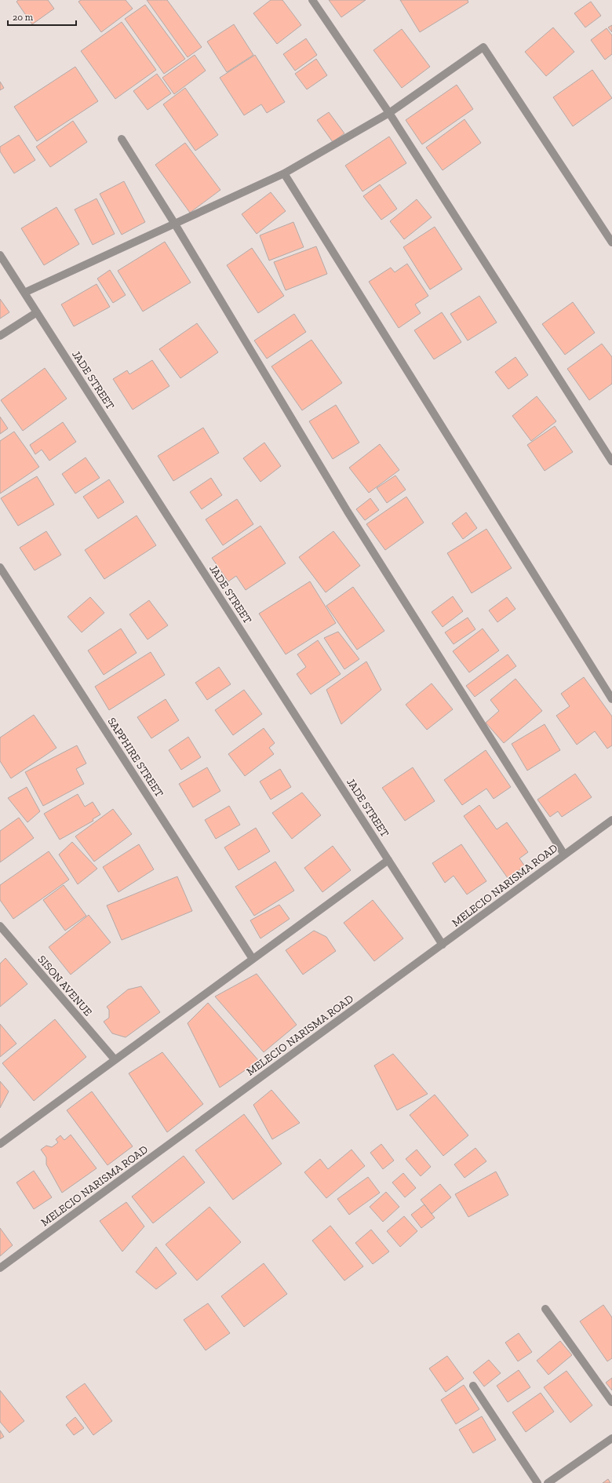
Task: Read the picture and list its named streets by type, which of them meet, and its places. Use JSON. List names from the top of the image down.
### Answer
{
  "streets": {
    "street": [
      "JADE STREET",
      "SAPPHIRE STREET",
      "MELECIO NARISMA ROAD",
      "SISON AVENUE"
    ]
  },
  "crossings": [
    ["JADE STREET", "MELECIO NARISMA ROAD"]
  ],
  "scale_bar": "20 m"
}
